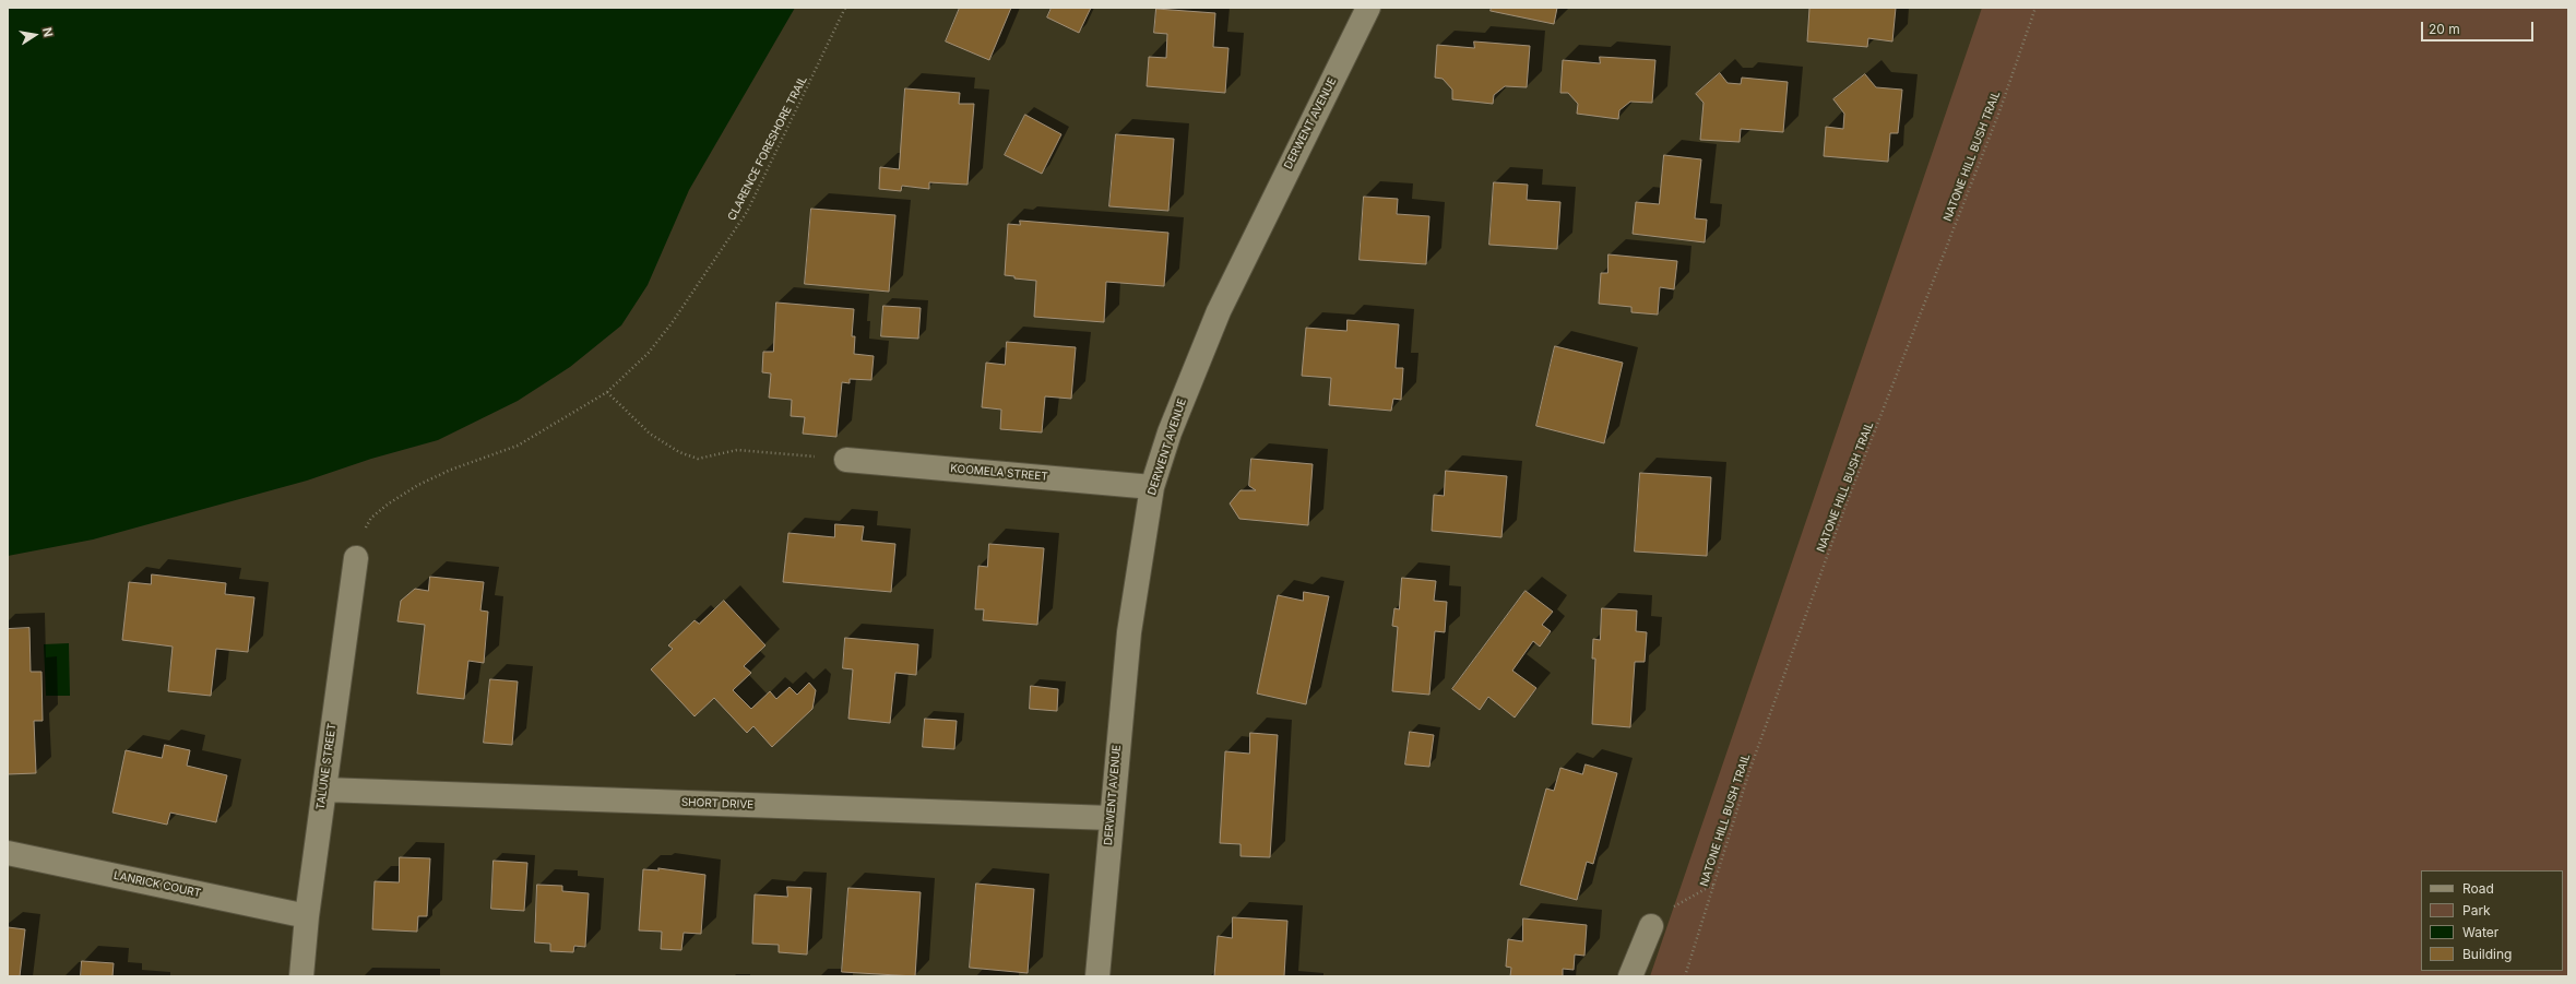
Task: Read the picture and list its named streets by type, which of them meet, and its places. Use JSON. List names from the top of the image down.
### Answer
{
  "streets": {
    "street": [
      "DERWENT AVENUE",
      "KOOMELA STREET",
      "TALUNE STREET",
      "SHORT DRIVE",
      "LANRICK COURT"
    ],
    "path": ["CLARENCE FORESHORE TRAIL", "NATONE HILL BUSH TRAIL"]
  },
  "crossings": [
    ["DERWENT AVENUE", "KOOMELA STREET"],
    ["DERWENT AVENUE", "SHORT DRIVE"],
    ["CLARENCE FORESHORE TRAIL", "TALUNE STREET"],
    ["TALUNE STREET", "SHORT DRIVE"],
    ["TALUNE STREET", "LANRICK COURT"]
  ],
  "legend": [
    "Road",
    "Park",
    "Water",
    "Building"
  ],
  "scale_bar": "20 m",
  "north": "right"
}
